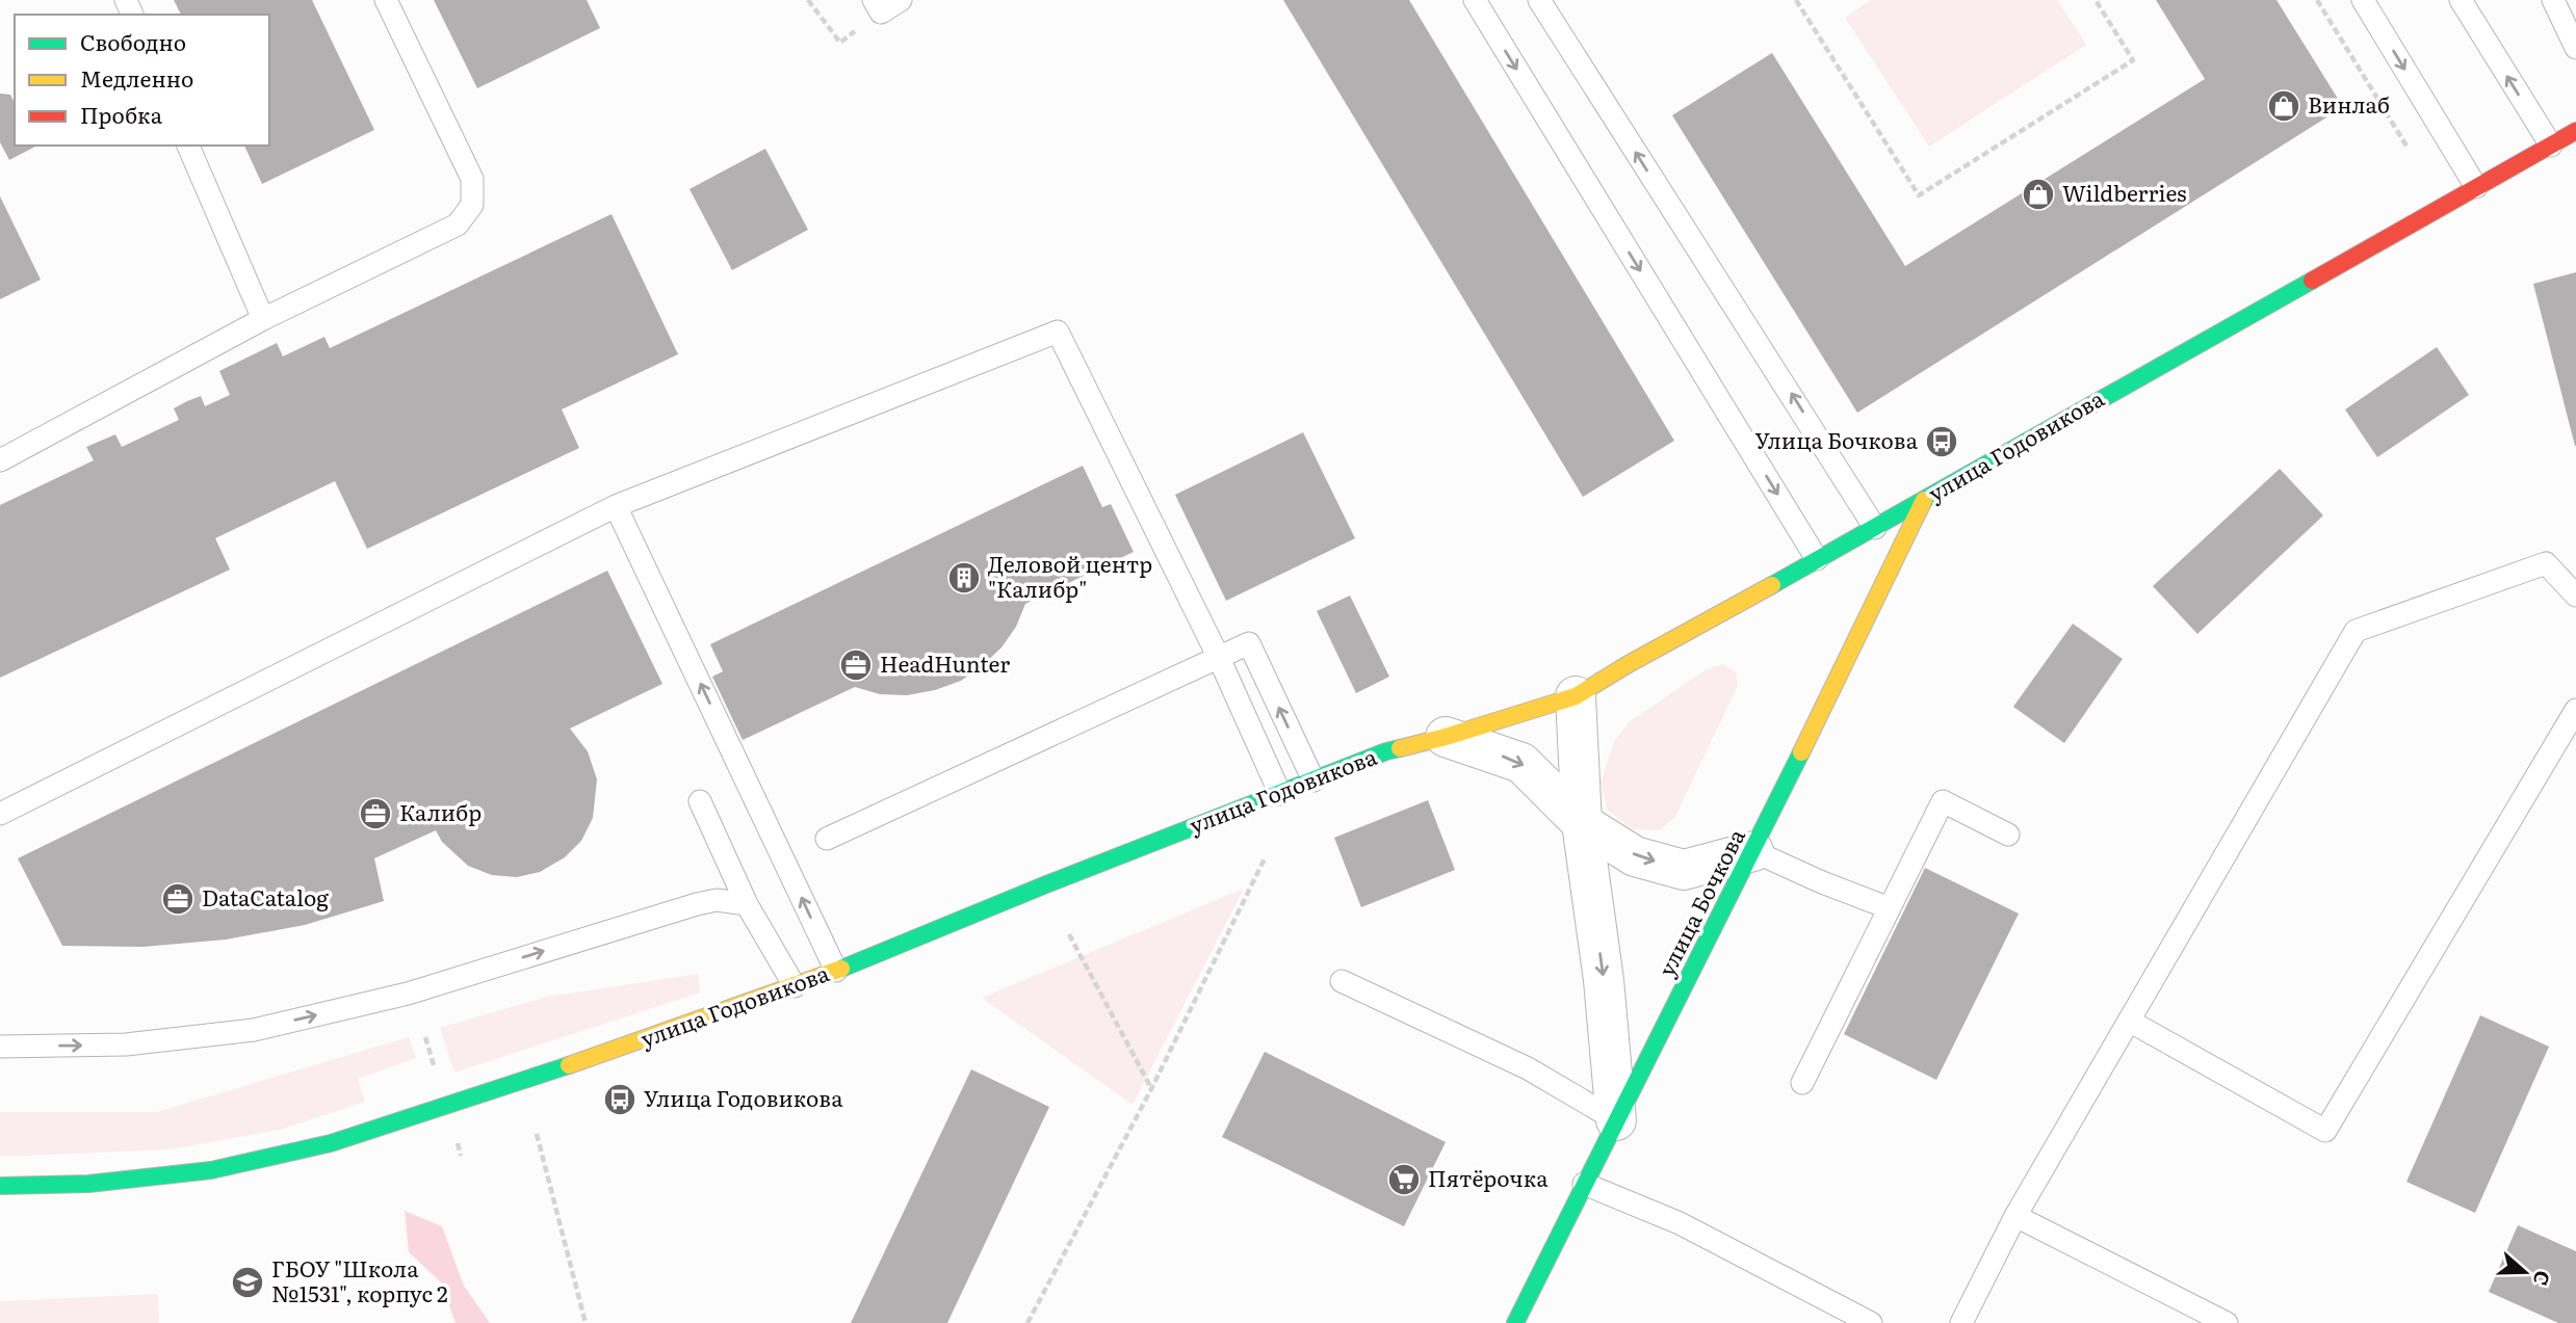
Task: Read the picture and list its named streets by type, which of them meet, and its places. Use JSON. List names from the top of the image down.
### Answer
{
  "streets": {
    "street": ["улица Годовикова", "улица Бочкова"]
  },
  "crossings": [
    ["улица Годовикова", "улица Бочкова"]
  ],
  "places": {
    "shop": ["Винлаб", "Wildberries"],
    "bus stop": ["Улица Бочкова", "Улица Годовикова"],
    "building": ["Деловой центр \"Калибр\""],
    "office": ["HeadHunter", "Калибр", "DataCatalog"],
    "supermarket": ["Пятёрочка"],
    "school or university": ["ГБОУ \"Школа №1531\", корпус 2"]
  },
  "legend": ["Свободно", "Медленно", "Пробка"],
  "north": "right"
}
